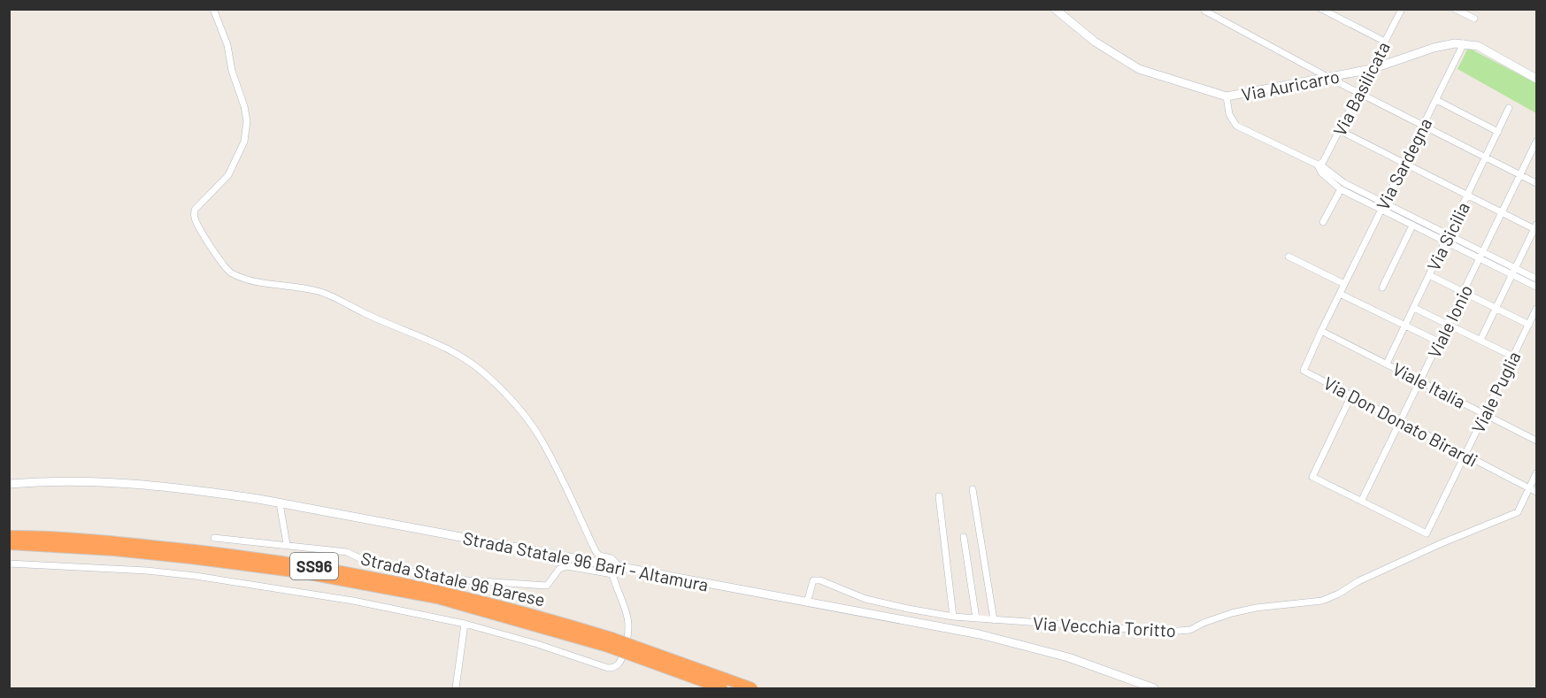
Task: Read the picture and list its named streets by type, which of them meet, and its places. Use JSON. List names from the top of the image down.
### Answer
{
  "streets": {
    "highway": ["SS96", "Strada Statale 96 Barese"],
    "street": [
      "Via Auricarro",
      "Via Basilicata",
      "Via Sardegna",
      "Via Sicilia",
      "Viale Ionio",
      "Viale Italia",
      "Viale Puglia",
      "Via Don Donato Birardi",
      "Strada Statale 96 Bari - Altamura",
      "Via Vecchia Toritto"
    ]
  },
  "crossings": [
    ["Via Auricarro", "Via Basilicata"],
    ["Via Auricarro", "Via Sardegna"],
    ["Via Sardegna", "Viale Italia"],
    ["Via Sardegna", "Via Don Donato Birardi"],
    ["Via Sicilia", "Viale Italia"],
    ["Viale Ionio", "Viale Italia"],
    ["Viale Ionio", "Viale Puglia"],
    ["Viale Ionio", "Via Don Donato Birardi"],
    ["Viale Italia", "Viale Puglia"],
    ["Viale Italia", "Via Don Donato Birardi"],
    ["Viale Puglia", "Via Don Donato Birardi"],
    ["Via Don Donato Birardi", "Via Vecchia Toritto"],
    ["Strada Statale 96 Bari - Altamura", "Via Vecchia Toritto"]
  ]
}
